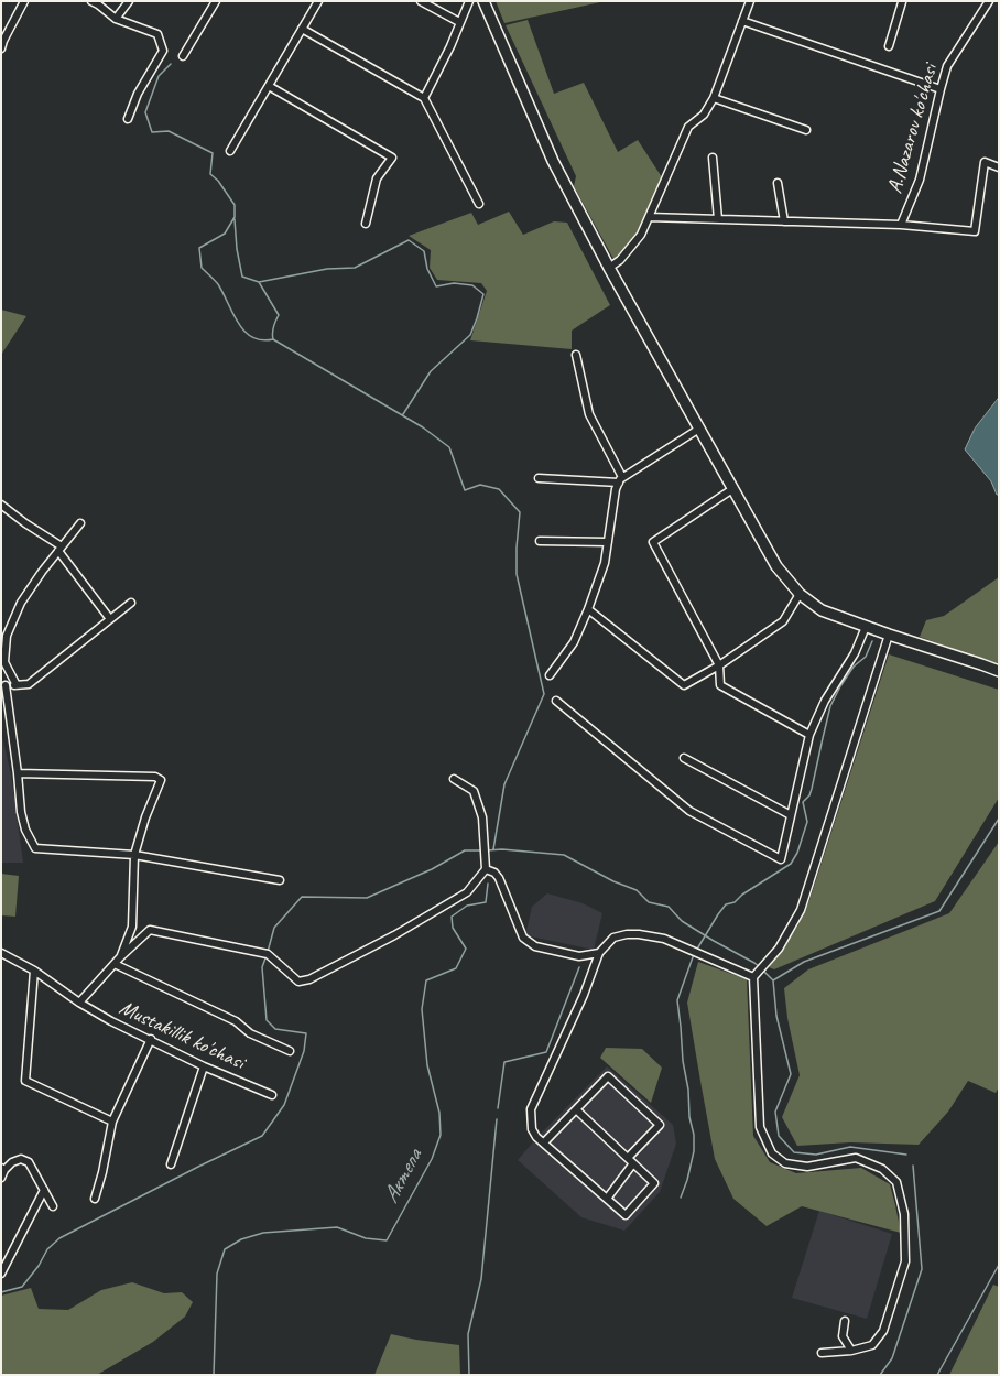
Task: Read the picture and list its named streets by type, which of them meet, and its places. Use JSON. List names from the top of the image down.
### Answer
{
  "streets": {
    "street": ["A.Nazarov ko'chasi", "Mustakillik ko'chasi"]
  },
  "water": ["Актепа"]
}
